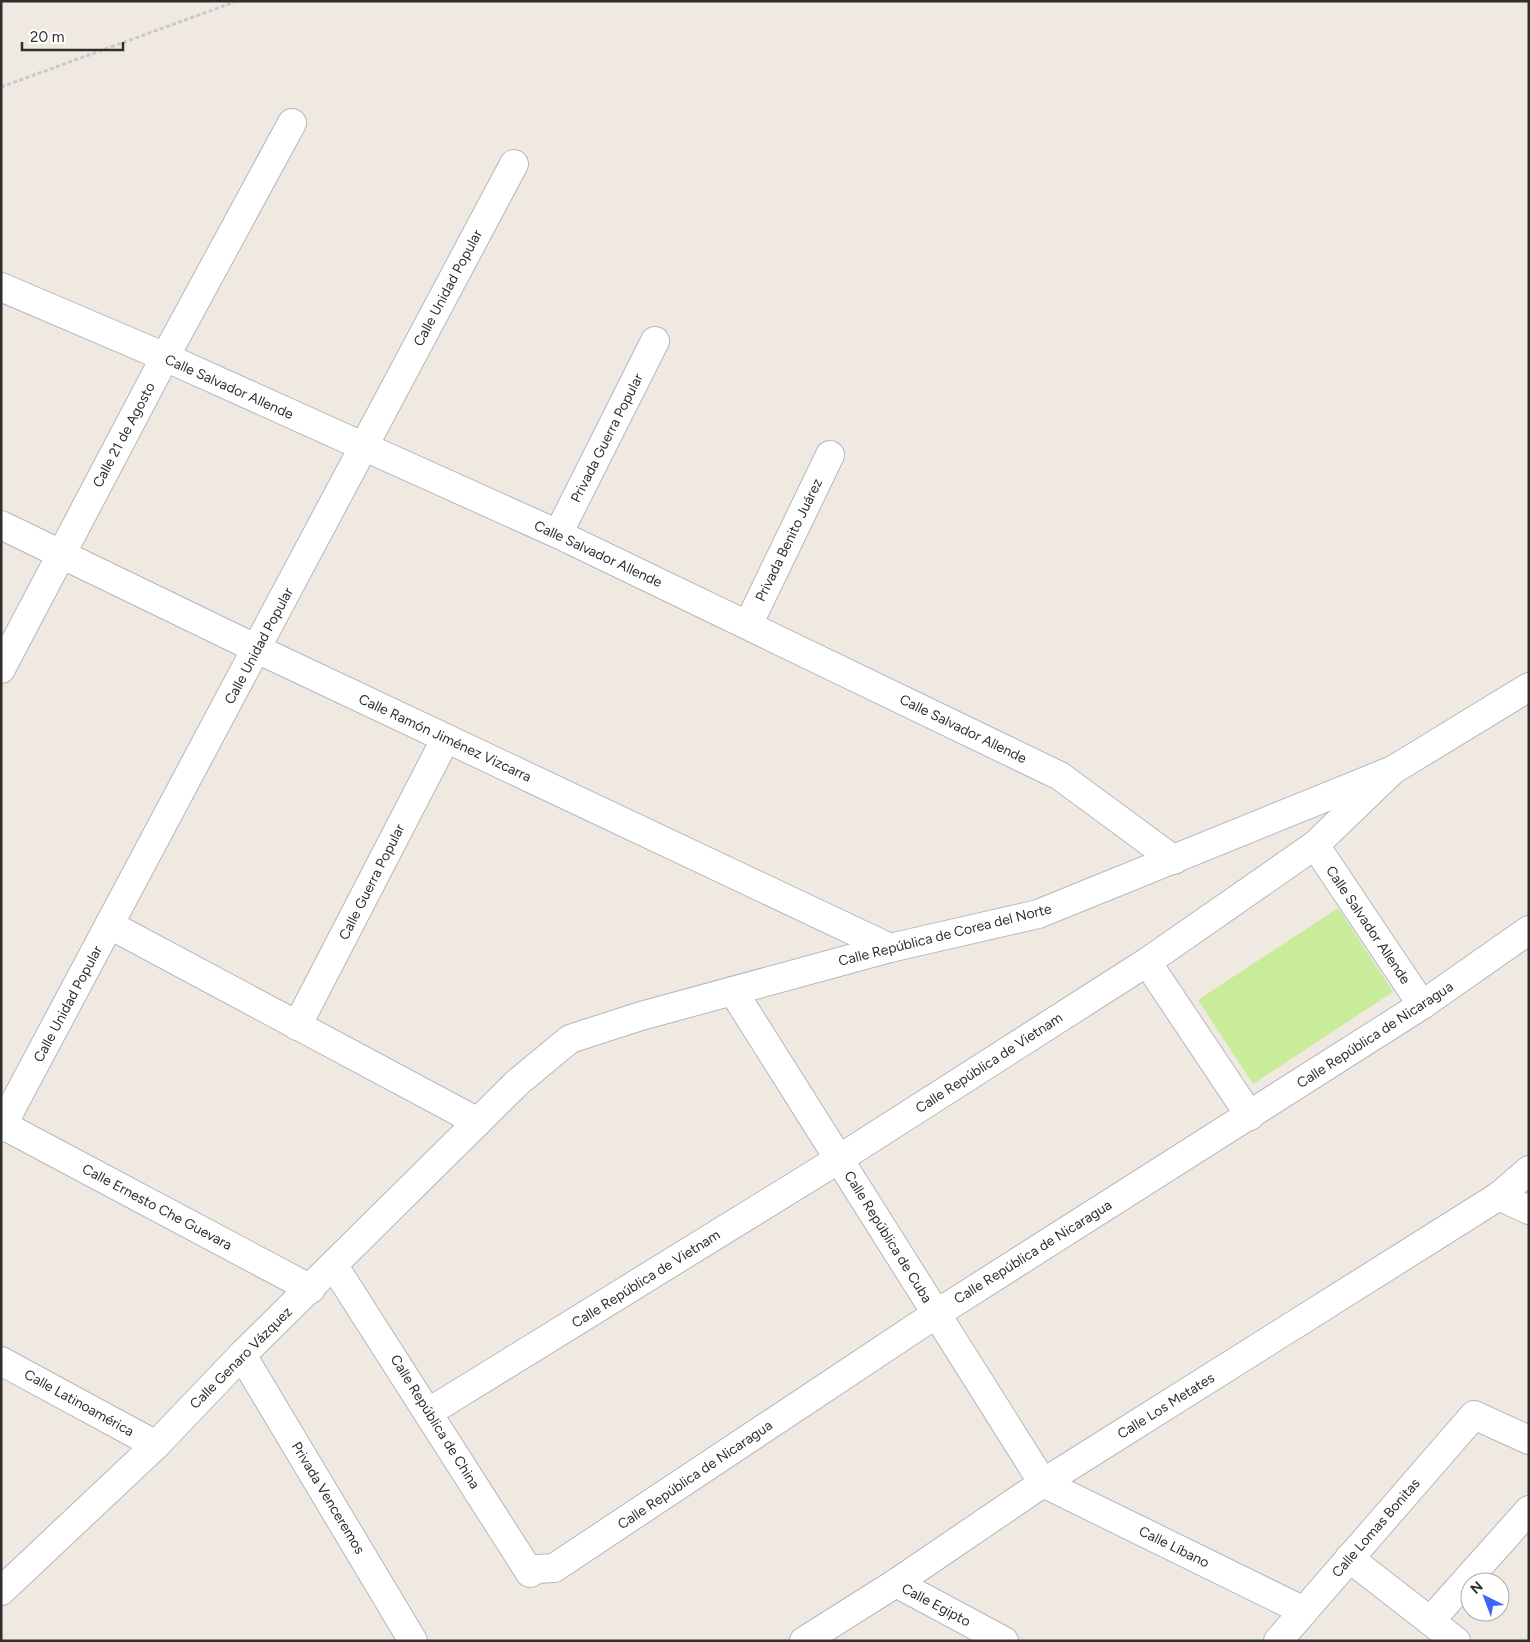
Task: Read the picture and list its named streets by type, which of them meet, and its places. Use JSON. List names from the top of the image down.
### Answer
{
  "streets": {
    "street": [
      "Calle Unidad Popular",
      "Calle Salvador Allende",
      "Calle 21 de Agosto",
      "Privada Guerra Popular",
      "Privada Benito Juárez",
      "Calle Ramón Jiménez Vizcarra",
      "Calle Guerra Popular",
      "Calle República de Corea del Norte",
      "Calle República de Nicaragua",
      "Calle República de Vietnam",
      "Calle Ernesto Che Guevara",
      "Calle República de Cuba",
      "Calle Genaro Vázquez",
      "Calle Latinoamérica",
      "Calle Los Metates",
      "Calle República de China",
      "Privada Venceremos",
      "Calle Lomas Bonitas",
      "Calle Líbano",
      "Calle Egipto"
    ]
  },
  "crossings": [
    ["Calle Unidad Popular", "Calle Salvador Allende"],
    ["Calle Unidad Popular", "Calle Ramón Jiménez Vizcarra"],
    ["Calle Unidad Popular", "Calle Ernesto Che Guevara"],
    ["Calle Salvador Allende", "Calle 21 de Agosto"],
    ["Calle Salvador Allende", "Privada Guerra Popular"],
    ["Calle Salvador Allende", "Privada Benito Juárez"],
    ["Calle Salvador Allende", "Calle República de Corea del Norte"],
    ["Calle Salvador Allende", "Calle República de Nicaragua"],
    ["Calle Salvador Allende", "Calle República de Vietnam"],
    ["Calle 21 de Agosto", "Calle Ramón Jiménez Vizcarra"],
    ["Calle Ramón Jiménez Vizcarra", "Calle Guerra Popular"],
    ["Calle Ramón Jiménez Vizcarra", "Calle República de Corea del Norte"],
    ["Calle República de Corea del Norte", "Calle República de Vietnam"],
    ["Calle República de Corea del Norte", "Calle República de Cuba"],
    ["Calle República de Corea del Norte", "Calle Genaro Vázquez"],
    ["Calle República de Nicaragua", "Calle República de Cuba"],
    ["Calle República de Nicaragua", "Calle República de China"],
    ["Calle República de Vietnam", "Calle República de Cuba"],
    ["Calle República de Vietnam", "Calle República de China"],
    ["Calle Ernesto Che Guevara", "Calle Genaro Vázquez"],
    ["Calle República de Cuba", "Calle Los Metates"],
    ["Calle República de Cuba", "Calle Líbano"],
    ["Calle Genaro Vázquez", "Calle Latinoamérica"],
    ["Calle Genaro Vázquez", "Calle República de China"],
    ["Calle Genaro Vázquez", "Privada Venceremos"],
    ["Calle Los Metates", "Calle Líbano"],
    ["Calle Los Metates", "Calle Egipto"],
    ["Calle Lomas Bonitas", "Calle Líbano"]
  ],
  "scale_bar": "20 m",
  "north": "top left"
}
